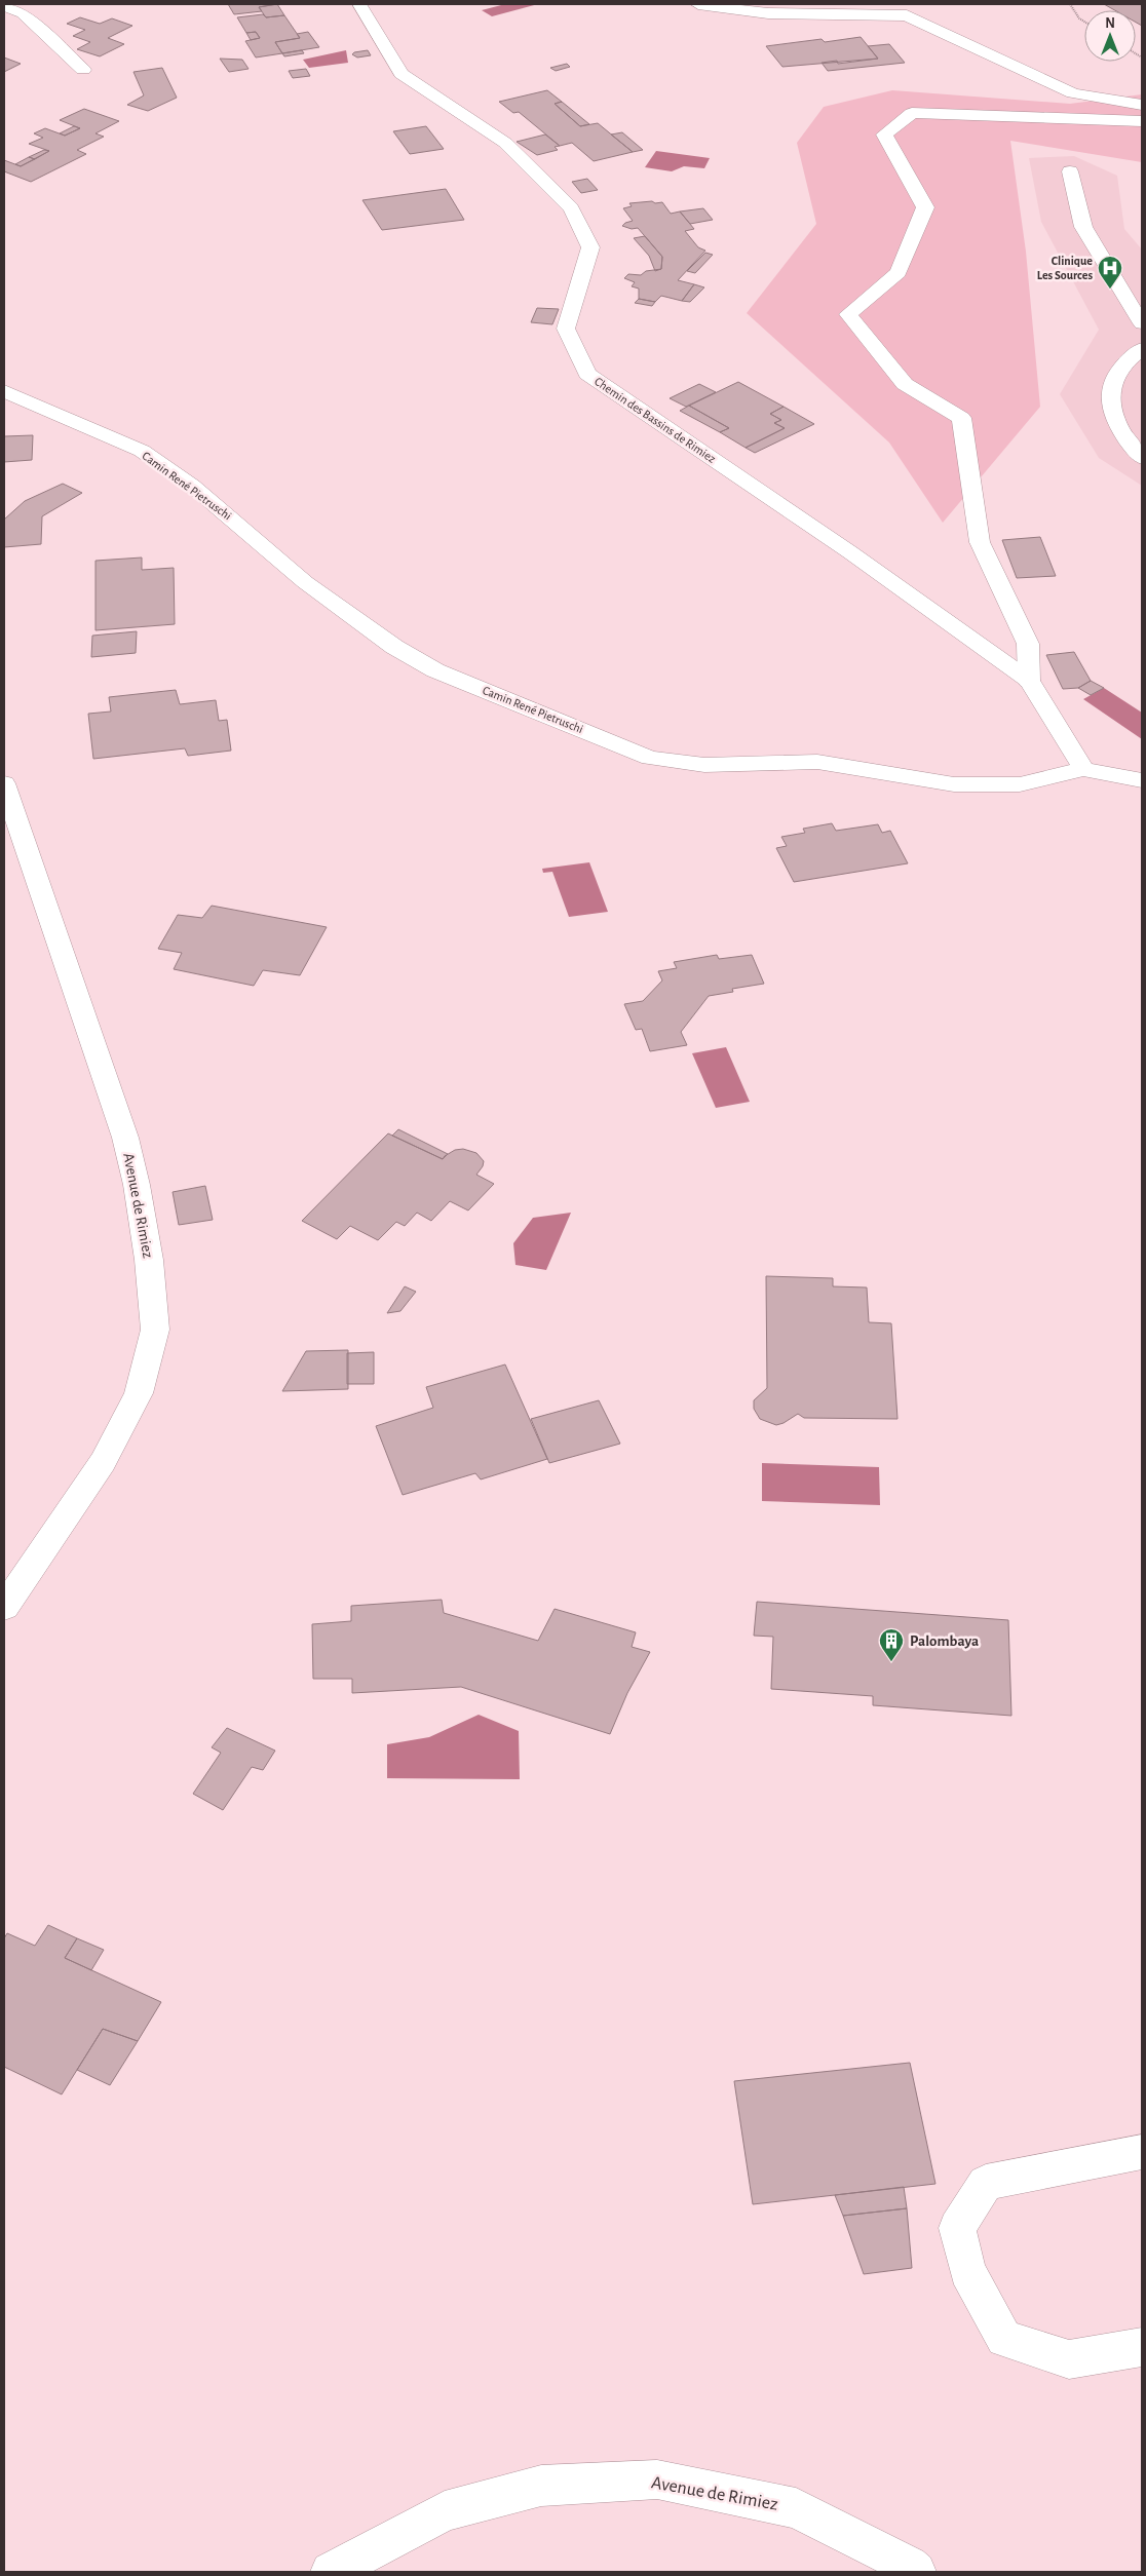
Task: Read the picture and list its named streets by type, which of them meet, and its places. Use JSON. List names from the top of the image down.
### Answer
{
  "streets": {
    "street": ["Chemin des Bassins de Rimiez", "Camin René Pietruschi", "Avenue de Rimiez"]
  },
  "crossings": [
    ["Chemin des Bassins de Rimiez", "Camin René Pietruschi"]
  ],
  "places": {
    "hospital": ["Clinique Les Sources"],
    "building": ["Palombaya"]
  },
  "north": "top"
}
